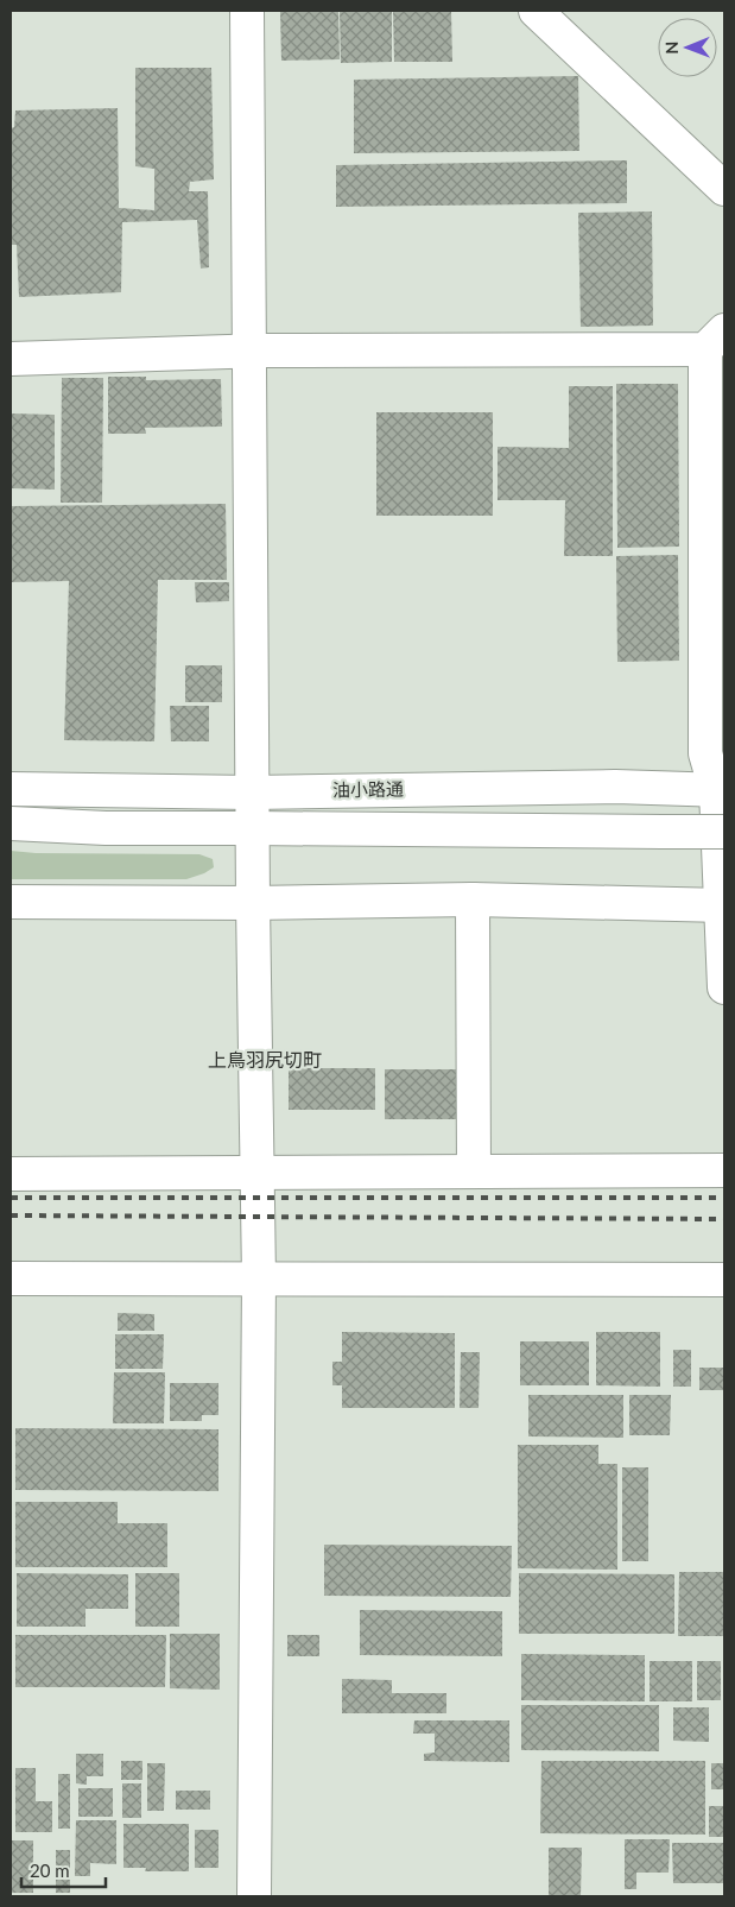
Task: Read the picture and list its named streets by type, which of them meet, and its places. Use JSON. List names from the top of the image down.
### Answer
{
  "streets": {
    "main road": ["油小路通"]
  },
  "districts": ["上鳥羽尻切町"],
  "scale_bar": "20 m",
  "north": "left"
}
